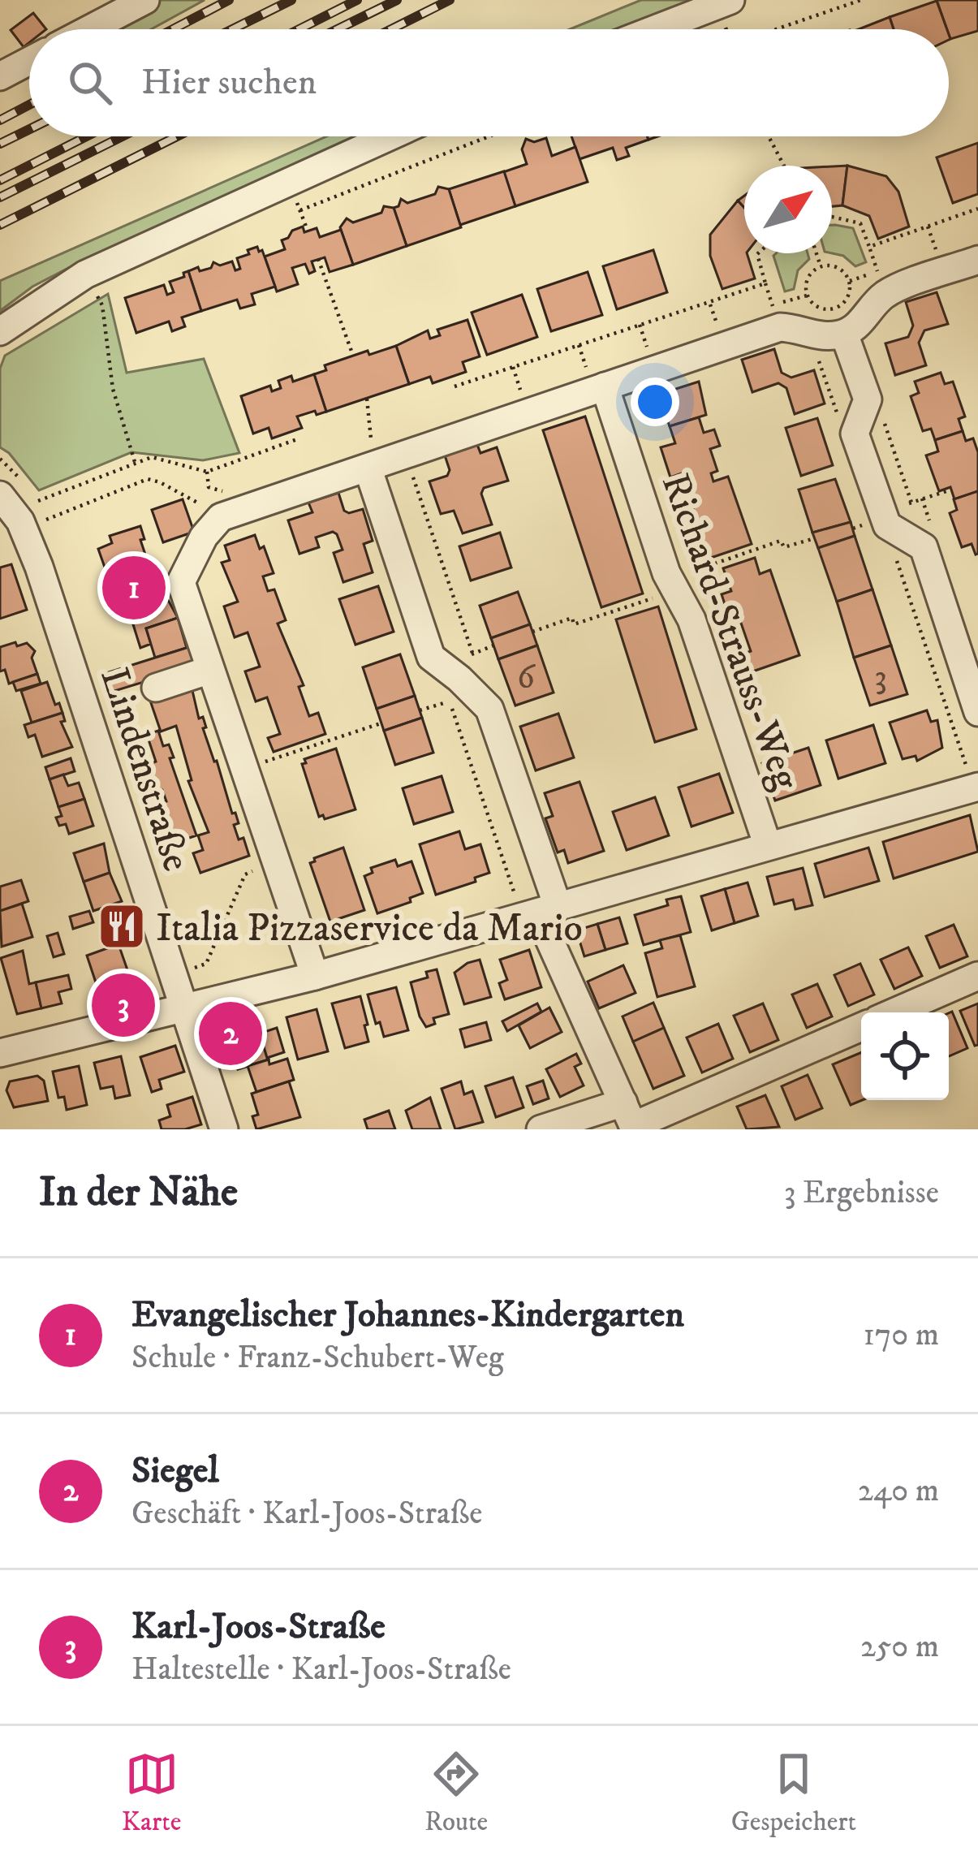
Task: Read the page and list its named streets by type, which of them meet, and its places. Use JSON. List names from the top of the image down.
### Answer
{
  "streets": {
    "street": ["Richard-Strauss-Weg", "Lindenstraße"]
  },
  "places": {
    "restaurant": ["Italia Pizzaservice da Mario"]
  },
  "house_numbers": ["6", "3"],
  "north": "top right",
  "page": {
    "search": "Hier suchen",
    "pins": ["1", "3", "2"],
    "heading": ["In der Nähe", "3 Ergebnisse"],
    "list": [
      {
        "mark": "1",
        "name": "Evangelischer Johannes-Kindergarten",
        "note": "Schule · Franz-Schubert-Weg",
        "value": "170 m"
      },
      {
        "mark": "2",
        "name": "Siegel",
        "note": "Geschäft · Karl-Joos-Straße",
        "value": "240 m"
      },
      {
        "mark": "3",
        "name": "Karl-Joos-Straße",
        "note": "Haltestelle · Karl-Joos-Straße",
        "value": "250 m"
      }
    ],
    "nav": ["Karte", "Route", "Gespeichert"]
  }
}
